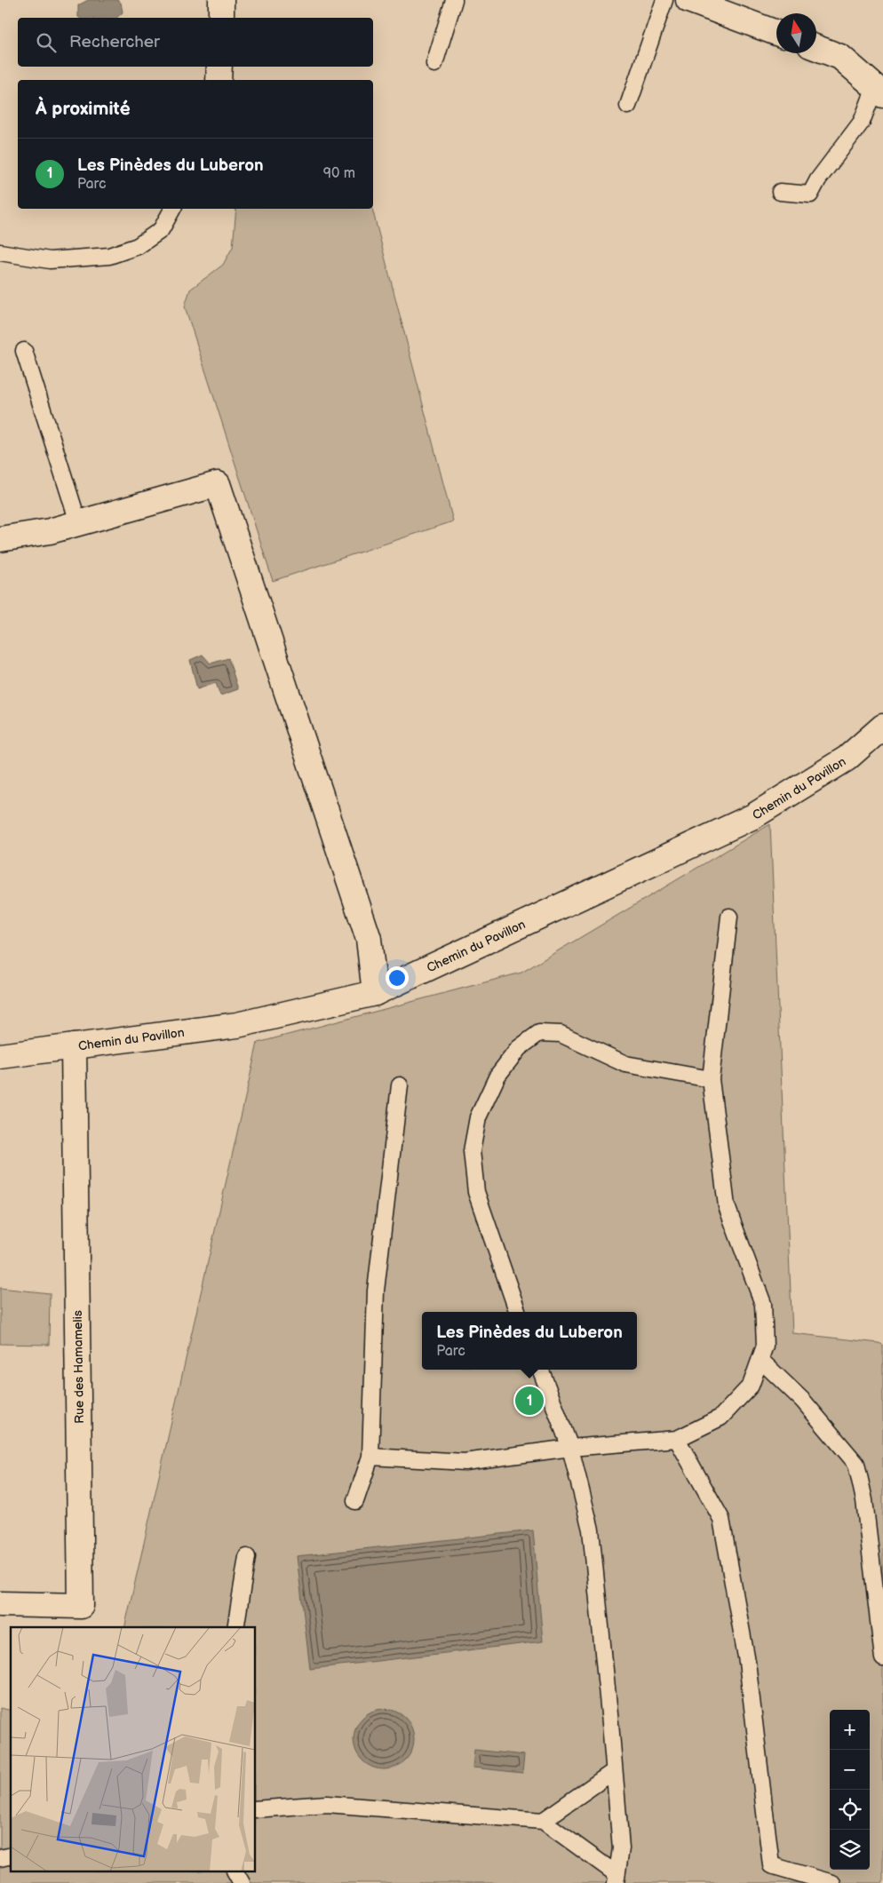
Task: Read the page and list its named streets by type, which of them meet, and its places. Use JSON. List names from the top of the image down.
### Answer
{
  "streets": {
    "street": ["Chemin du Pavillon", "Rue des Hamamelis"]
  },
  "crossings": [
    ["Chemin du Pavillon", "Rue des Hamamelis"]
  ],
  "north": "top",
  "page": {
    "search": "Rechercher",
    "heading": "À proximité",
    "list": [
      {
        "mark": "1",
        "name": "Les Pinèdes du Luberon",
        "note": "Parc",
        "value": "90 m"
      }
    ],
    "popup": ["Les Pinèdes du Luberon", "Parc"],
    "pins": "1",
    "map_buttons": ["+", "−"]
  }
}
